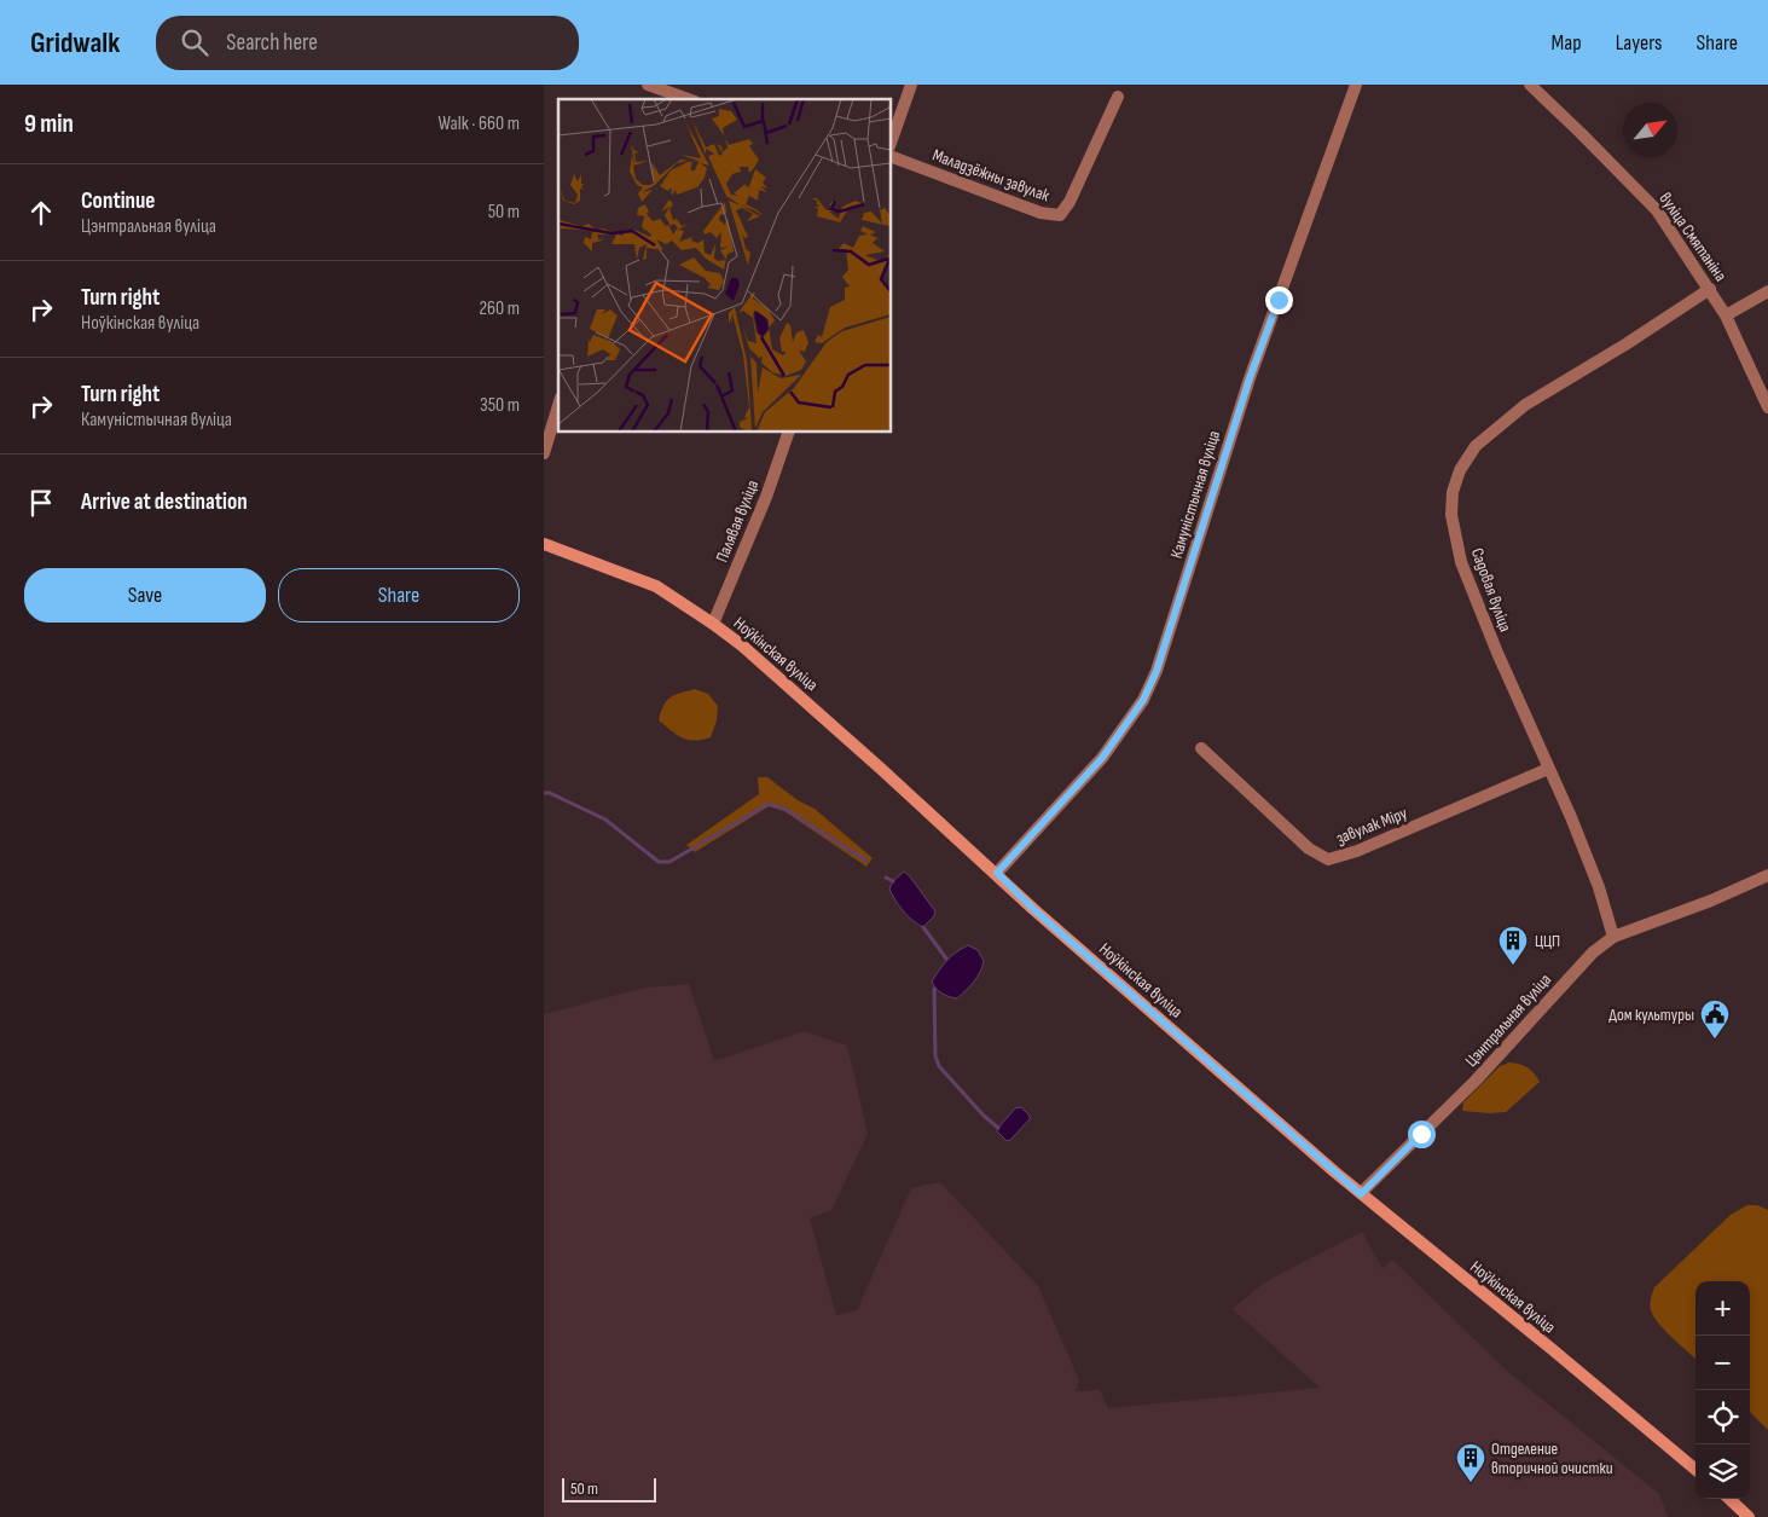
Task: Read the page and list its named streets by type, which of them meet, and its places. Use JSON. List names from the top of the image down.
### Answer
{
  "streets": {
    "main road": ["Ноўкінская вуліца"],
    "street": [
      "Маладзёжны завулак",
      "вуліца Смятаніна",
      "Камуністычная вуліца",
      "Палявая вуліца",
      "Садовая вуліца",
      "завулак Міру",
      "Цэнтральная вуліца"
    ]
  },
  "crossings": [
    ["вуліца Смятаніна", "Садовая вуліца"],
    ["Камуністычная вуліца", "Ноўкінская вуліца"],
    ["Палявая вуліца", "Ноўкінская вуліца"],
    ["Садовая вуліца", "завулак Міру"],
    ["Садовая вуліца", "Цэнтральная вуліца"],
    ["Ноўкінская вуліца", "Цэнтральная вуліца"]
  ],
  "places": {
    "building": ["ЦЦП", "Отделение вторичной очистки"],
    "public building": ["Дом культуры"]
  },
  "scale_bar": "50 m",
  "north": "top right",
  "page": {
    "header": "Gridwalk",
    "search": "Search here",
    "nav": ["Map", "Layers", "Share"],
    "heading": ["9 min", "Walk · 660 m"],
    "list": [
      ["Continue", "Цэнтральная вуліца", "50 m"],
      ["Turn right", "Ноўкінская вуліца", "260 m"],
      ["Turn right", "Камуністычная вуліца", "350 m"],
      "Arrive at destination"
    ],
    "buttons": ["Save", "Share"],
    "map_buttons": ["+", "−"],
    "scale": "50 m"
  }
}
